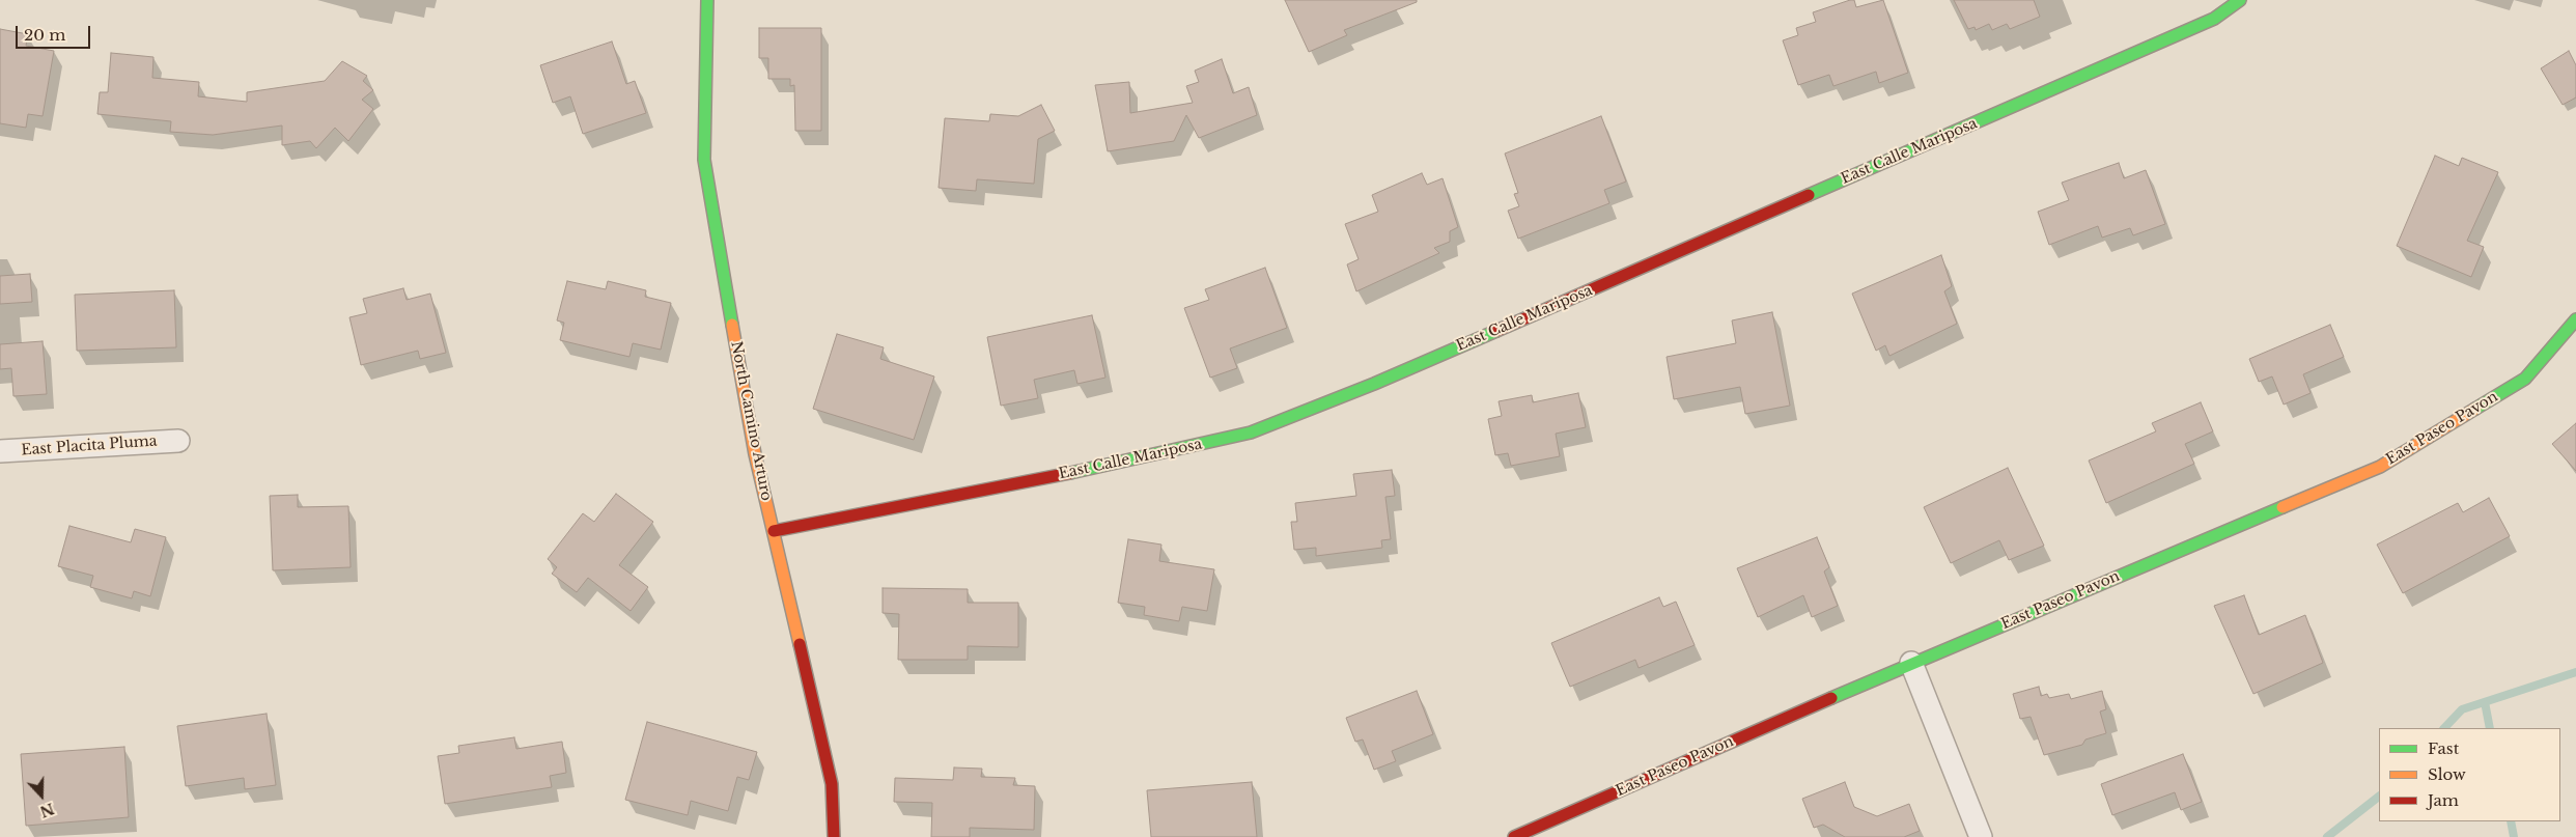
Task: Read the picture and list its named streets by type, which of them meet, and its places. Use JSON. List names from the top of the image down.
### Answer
{
  "streets": {
    "street": [
      "East Calle Mariposa",
      "North Camino Arturo",
      "East Paseo Pavon",
      "East Placita Pluma"
    ]
  },
  "crossings": [
    ["East Calle Mariposa", "North Camino Arturo"]
  ],
  "legend": ["Fast", "Slow", "Jam"],
  "scale_bar": "20 m",
  "north": "bottom"
}
